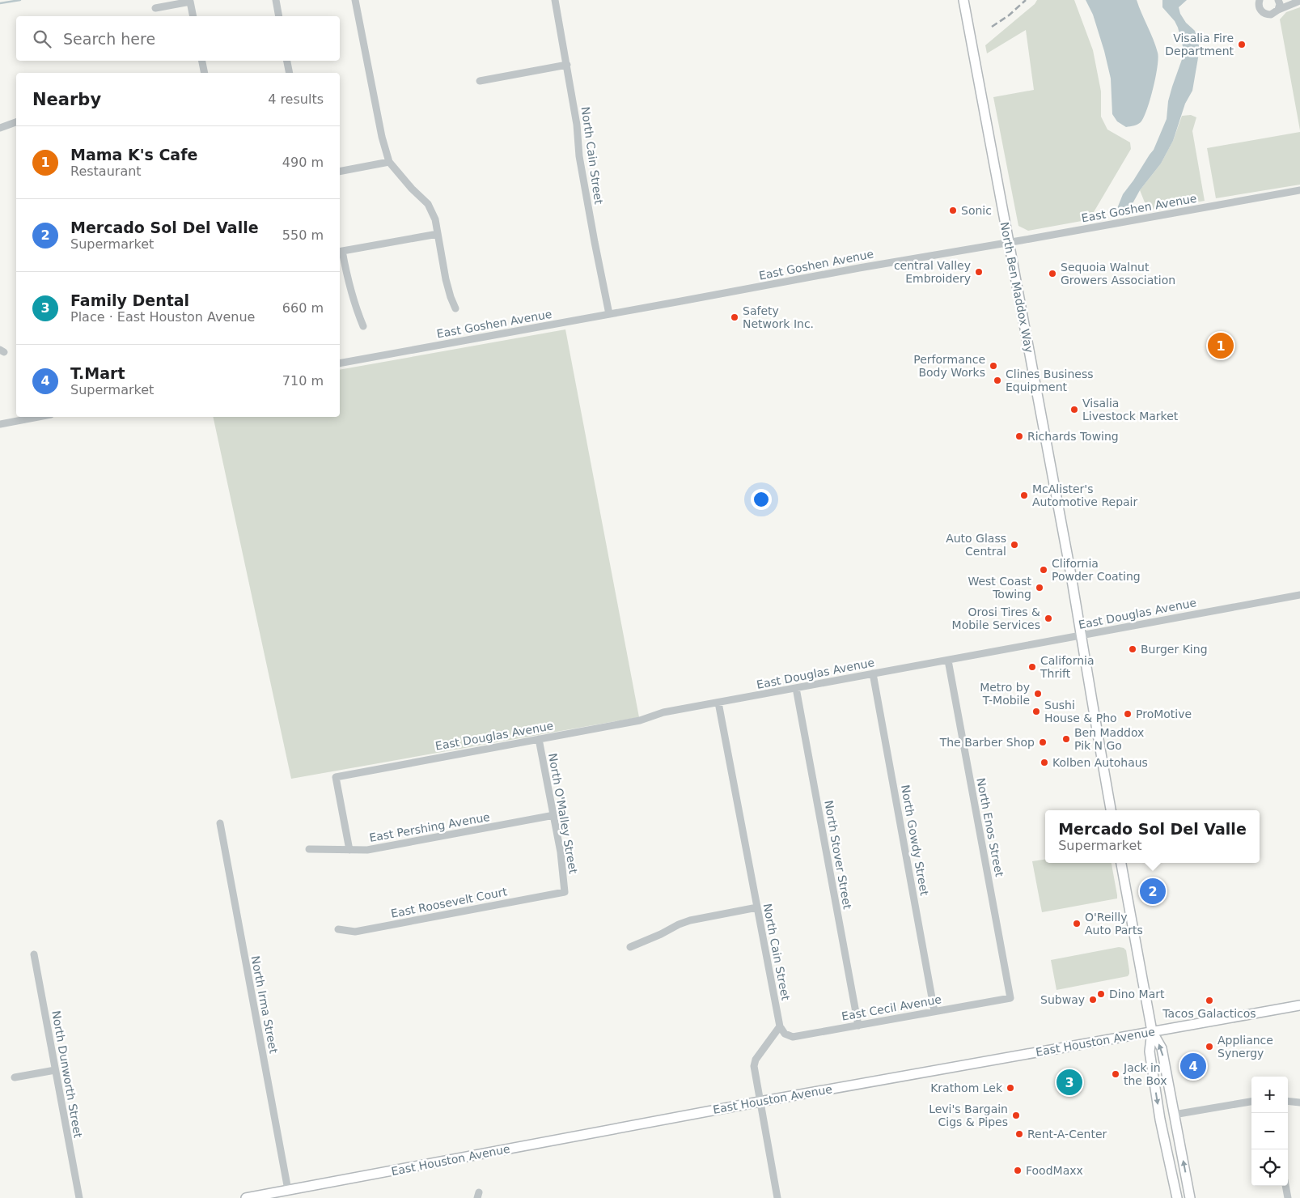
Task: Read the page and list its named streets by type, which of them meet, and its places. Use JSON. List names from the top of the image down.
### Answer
{
  "streets": {
    "main road": ["North Ben Maddox Way", "East Houston Avenue"],
    "street": [
      "North Cain Street",
      "East Goshen Avenue",
      "East Douglas Avenue",
      "North O'Malley Street",
      "East Pershing Avenue",
      "North Enos Street",
      "North Gowdy Street",
      "North Stover Street",
      "East Roosevelt Court",
      "North Irma Street",
      "East Cecil Avenue",
      "North Dunworth Street"
    ]
  },
  "crossings": [
    ["North Cain Street", "East Goshen Avenue"],
    ["North Cain Street", "East Douglas Avenue"],
    ["North Cain Street", "East Cecil Avenue"],
    ["East Goshen Avenue", "North Ben Maddox Way"],
    ["North Ben Maddox Way", "East Douglas Avenue"],
    ["East Douglas Avenue", "North O'Malley Street"],
    ["East Douglas Avenue", "East Pershing Avenue"],
    ["East Douglas Avenue", "North Enos Street"],
    ["East Douglas Avenue", "North Gowdy Street"],
    ["East Douglas Avenue", "North Stover Street"],
    ["North O'Malley Street", "East Pershing Avenue"],
    ["North O'Malley Street", "East Roosevelt Court"],
    ["North Enos Street", "East Cecil Avenue"],
    ["North Gowdy Street", "East Cecil Avenue"],
    ["North Stover Street", "East Cecil Avenue"],
    ["North Irma Street", "East Houston Avenue"]
  ],
  "places": [
    "Visalia Fire Department",
    "Sonic",
    "central Valley Embroidery",
    "Sequoia Walnut Growers Association",
    "Safety Network Inc.",
    "Performance Body Works",
    "Clines Business Equipment",
    "Visalia Livestock Market",
    "Richards Towing",
    "McAlister's Automotive Repair",
    "Auto Glass Central",
    "Clifornia Powder Coating",
    "West Coast Towing",
    "Orosi Tires & Mobile Services",
    "Burger King",
    "California Thrift",
    "Metro by T-Mobile",
    "Sushi House & Pho",
    "ProMotive",
    "Ben Maddox Pik N Go",
    "The Barber Shop",
    "Kolben Autohaus",
    "O'Reilly Auto Parts",
    "Dino Mart",
    "Subway",
    "Tacos Galacticos",
    "Appliance Synergy",
    "Jack in the Box",
    "Krathom Lek",
    "Levi's Bargain Cigs & Pipes",
    "Rent-A-Center",
    "FoodMaxx"
  ],
  "page": {
    "search": "Search here",
    "heading": ["Nearby", "4 results"],
    "list": [
      {
        "mark": "1",
        "name": "Mama K's Cafe",
        "note": "Restaurant",
        "value": "490 m"
      },
      {
        "mark": "2",
        "name": "Mercado Sol Del Valle",
        "note": "Supermarket",
        "value": "550 m"
      },
      {
        "mark": "3",
        "name": "Family Dental",
        "note": "Place · East Houston Avenue",
        "value": "660 m"
      },
      {
        "mark": "4",
        "name": "T.Mart",
        "note": "Supermarket",
        "value": "710 m"
      }
    ],
    "pins": [
      "1",
      "2",
      "4",
      "3"
    ],
    "popup": ["Mercado Sol Del Valle", "Supermarket"],
    "map_buttons": ["+", "−"]
  }
}
